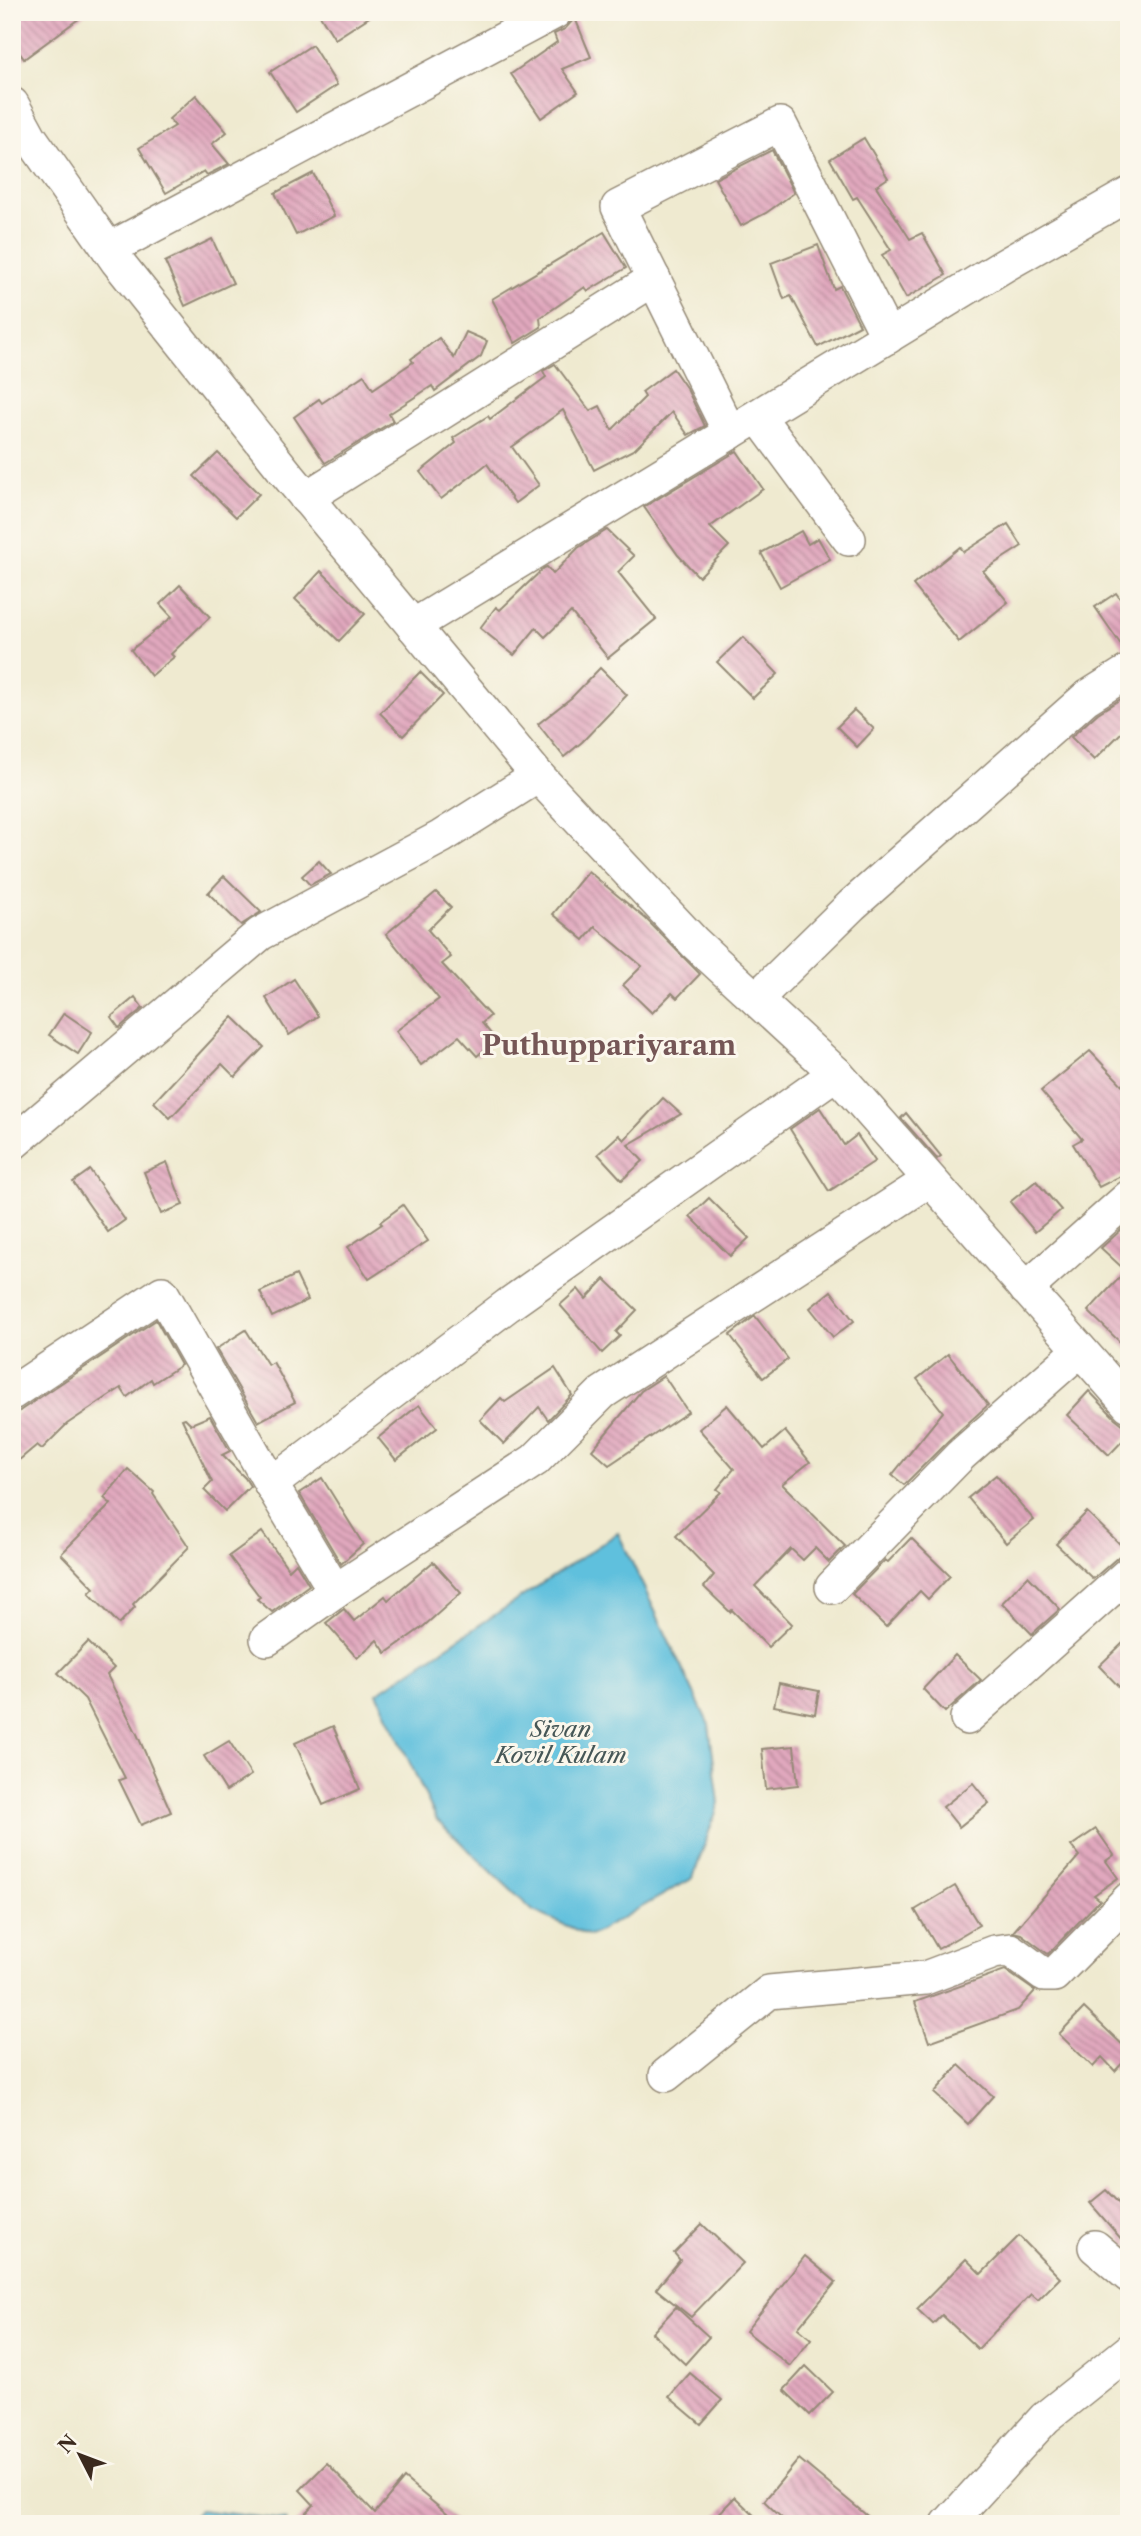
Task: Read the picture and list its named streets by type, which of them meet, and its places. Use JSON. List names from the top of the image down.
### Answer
{
  "districts": ["Puthuppariyaram"],
  "water": ["Sivan Kovil Kulam"],
  "north": "top left"
}
